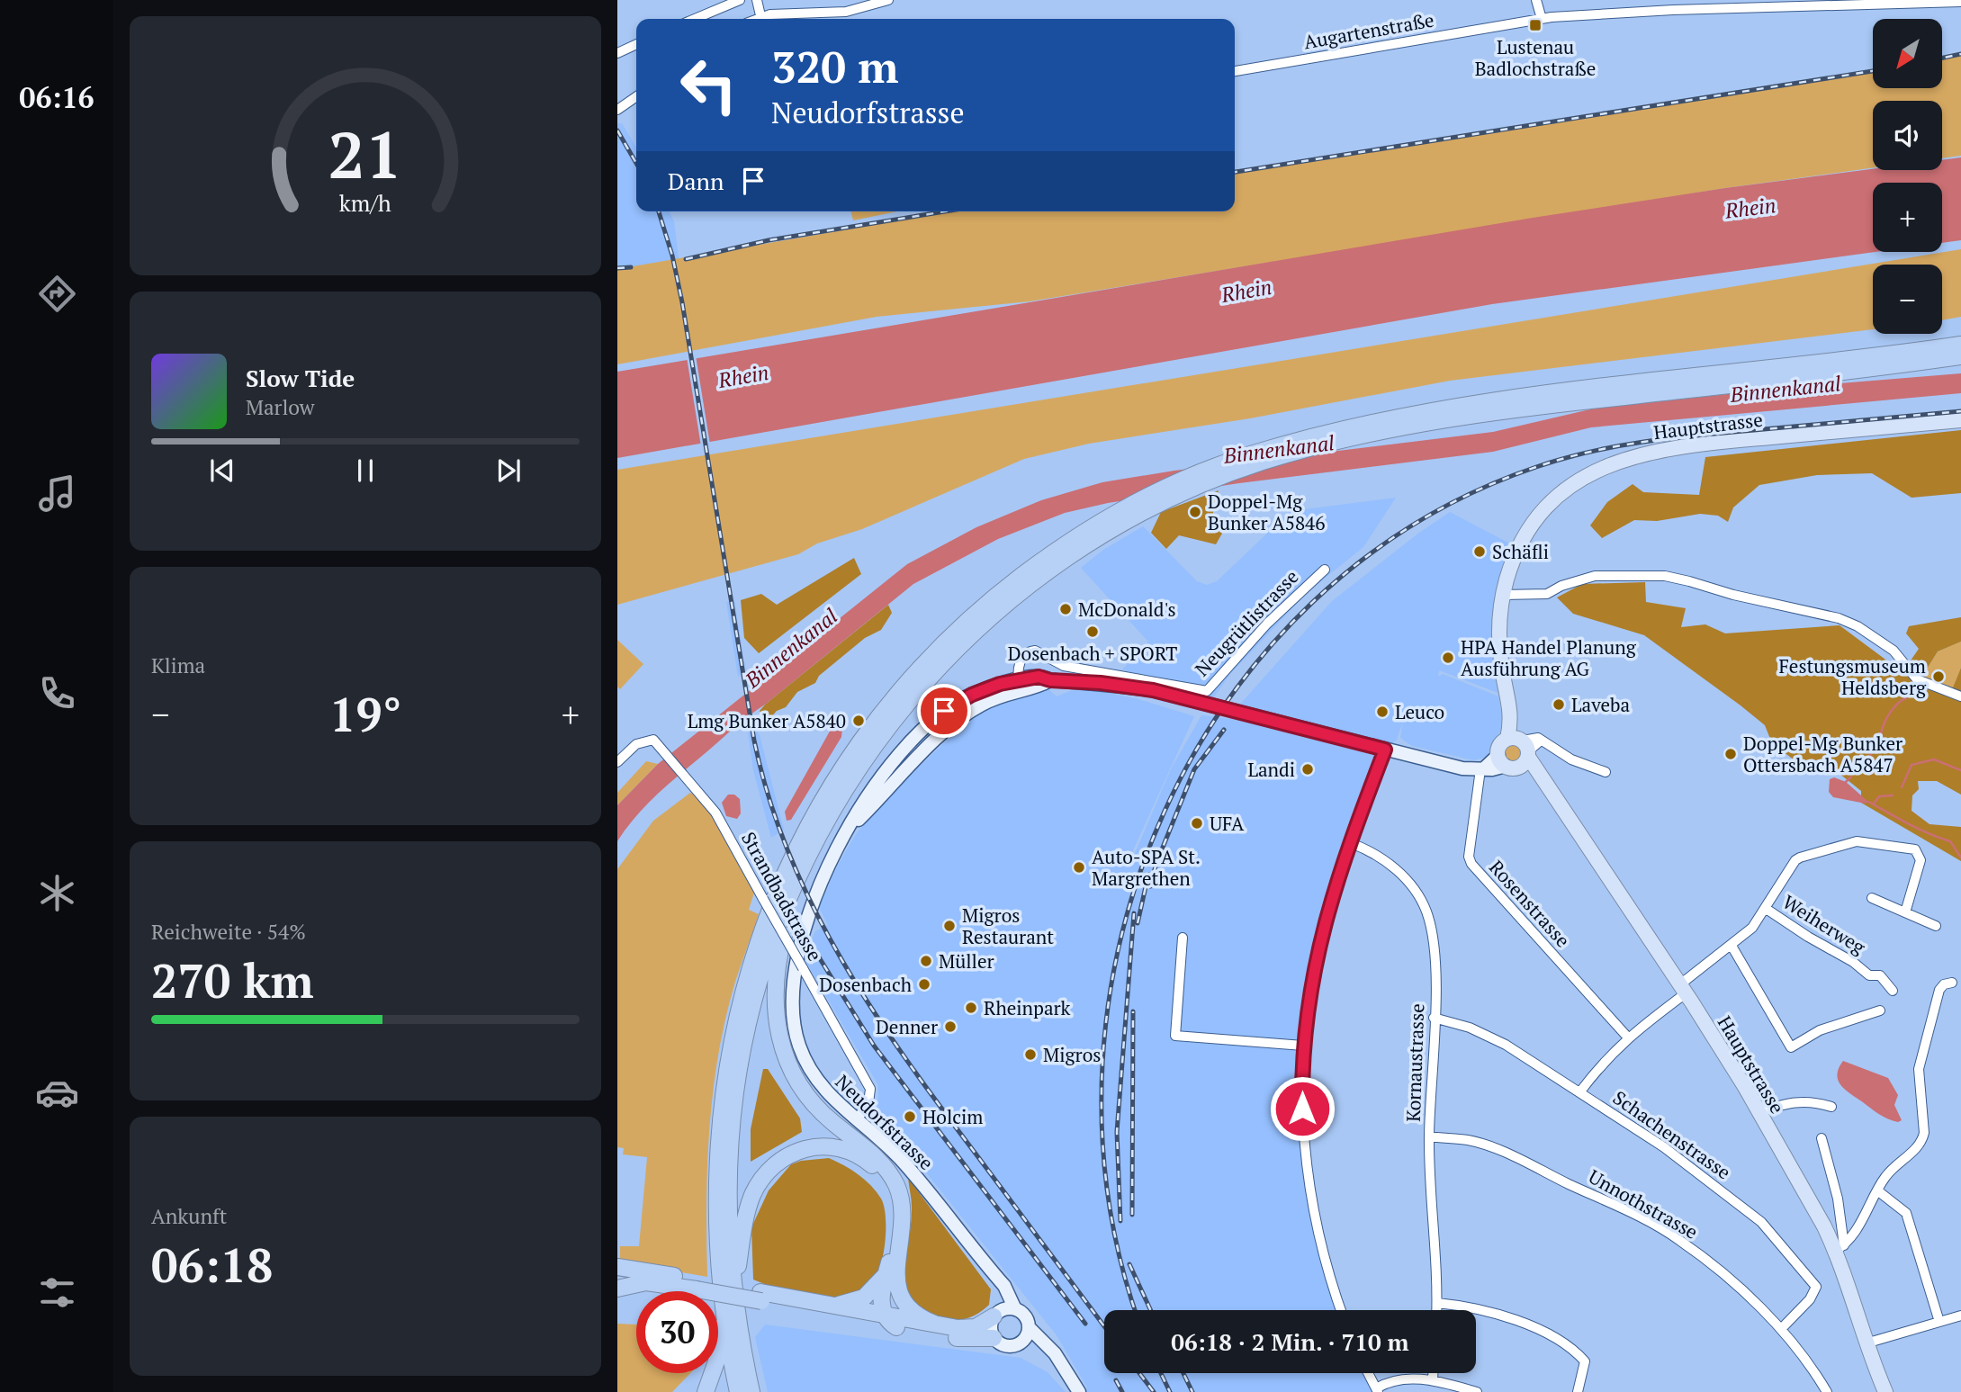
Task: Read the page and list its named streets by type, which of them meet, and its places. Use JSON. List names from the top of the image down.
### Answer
{
  "streets": {
    "main road": ["Hauptstrasse", "Neudorfstrasse"],
    "street": [
      "Augartenstraße",
      "Neugrütlistrasse",
      "Strandbadstrasse",
      "Rosenstrasse",
      "Weiherweg",
      "Kornaustrasse",
      "Schachenstrasse",
      "Unnothstrasse"
    ]
  },
  "crossings": [
    ["Neugrütlistrasse", "Neudorfstrasse"],
    ["Strandbadstrasse", "Neudorfstrasse"],
    ["Rosenstrasse", "Neudorfstrasse"],
    ["Kornaustrasse", "Schachenstrasse"],
    ["Kornaustrasse", "Unnothstrasse"],
    ["Schachenstrasse", "Unnothstrasse"]
  ],
  "water": ["Rhein", "Binnenkanal"],
  "places": {
    "transit": ["Lustenau Badlochstraße"],
    "other": [
      "Doppel-Mg Bunker A5846",
      "Schäfli",
      "McDonald's",
      "Dosenbach + SPORT",
      "HPA Handel Planung Ausführung AG",
      "Festungsmuseum Heldsberg",
      "Laveba",
      "Leuco",
      "Lmg Bunker A5840",
      "Doppel-Mg Bunker Ottersbach A5847",
      "Landi",
      "UFA",
      "Auto-SPA St. Margrethen",
      "Migros Restaurant",
      "Müller",
      "Dosenbach",
      "Rheinpark",
      "Denner",
      "Migros",
      "Holcim"
    ]
  },
  "north": "bottom left",
  "page": {
    "tabs": "06:16",
    "map_buttons": ["+", "−"],
    "turn": ["320 m", "Neudorfstrasse"],
    "then": "Dann",
    "song": ["Slow Tide", "Marlow"],
    "tile": [
      "Klima",
      ["Reichweite · 54%", "270 km"],
      ["Ankunft", "06:18"]
    ],
    "heat": ["−", "19°", "+"],
    "limit": "30",
    "trip": "06:18 · 2 Min. · 710 m",
    "gauge": ["21", "km/h"]
  }
}
